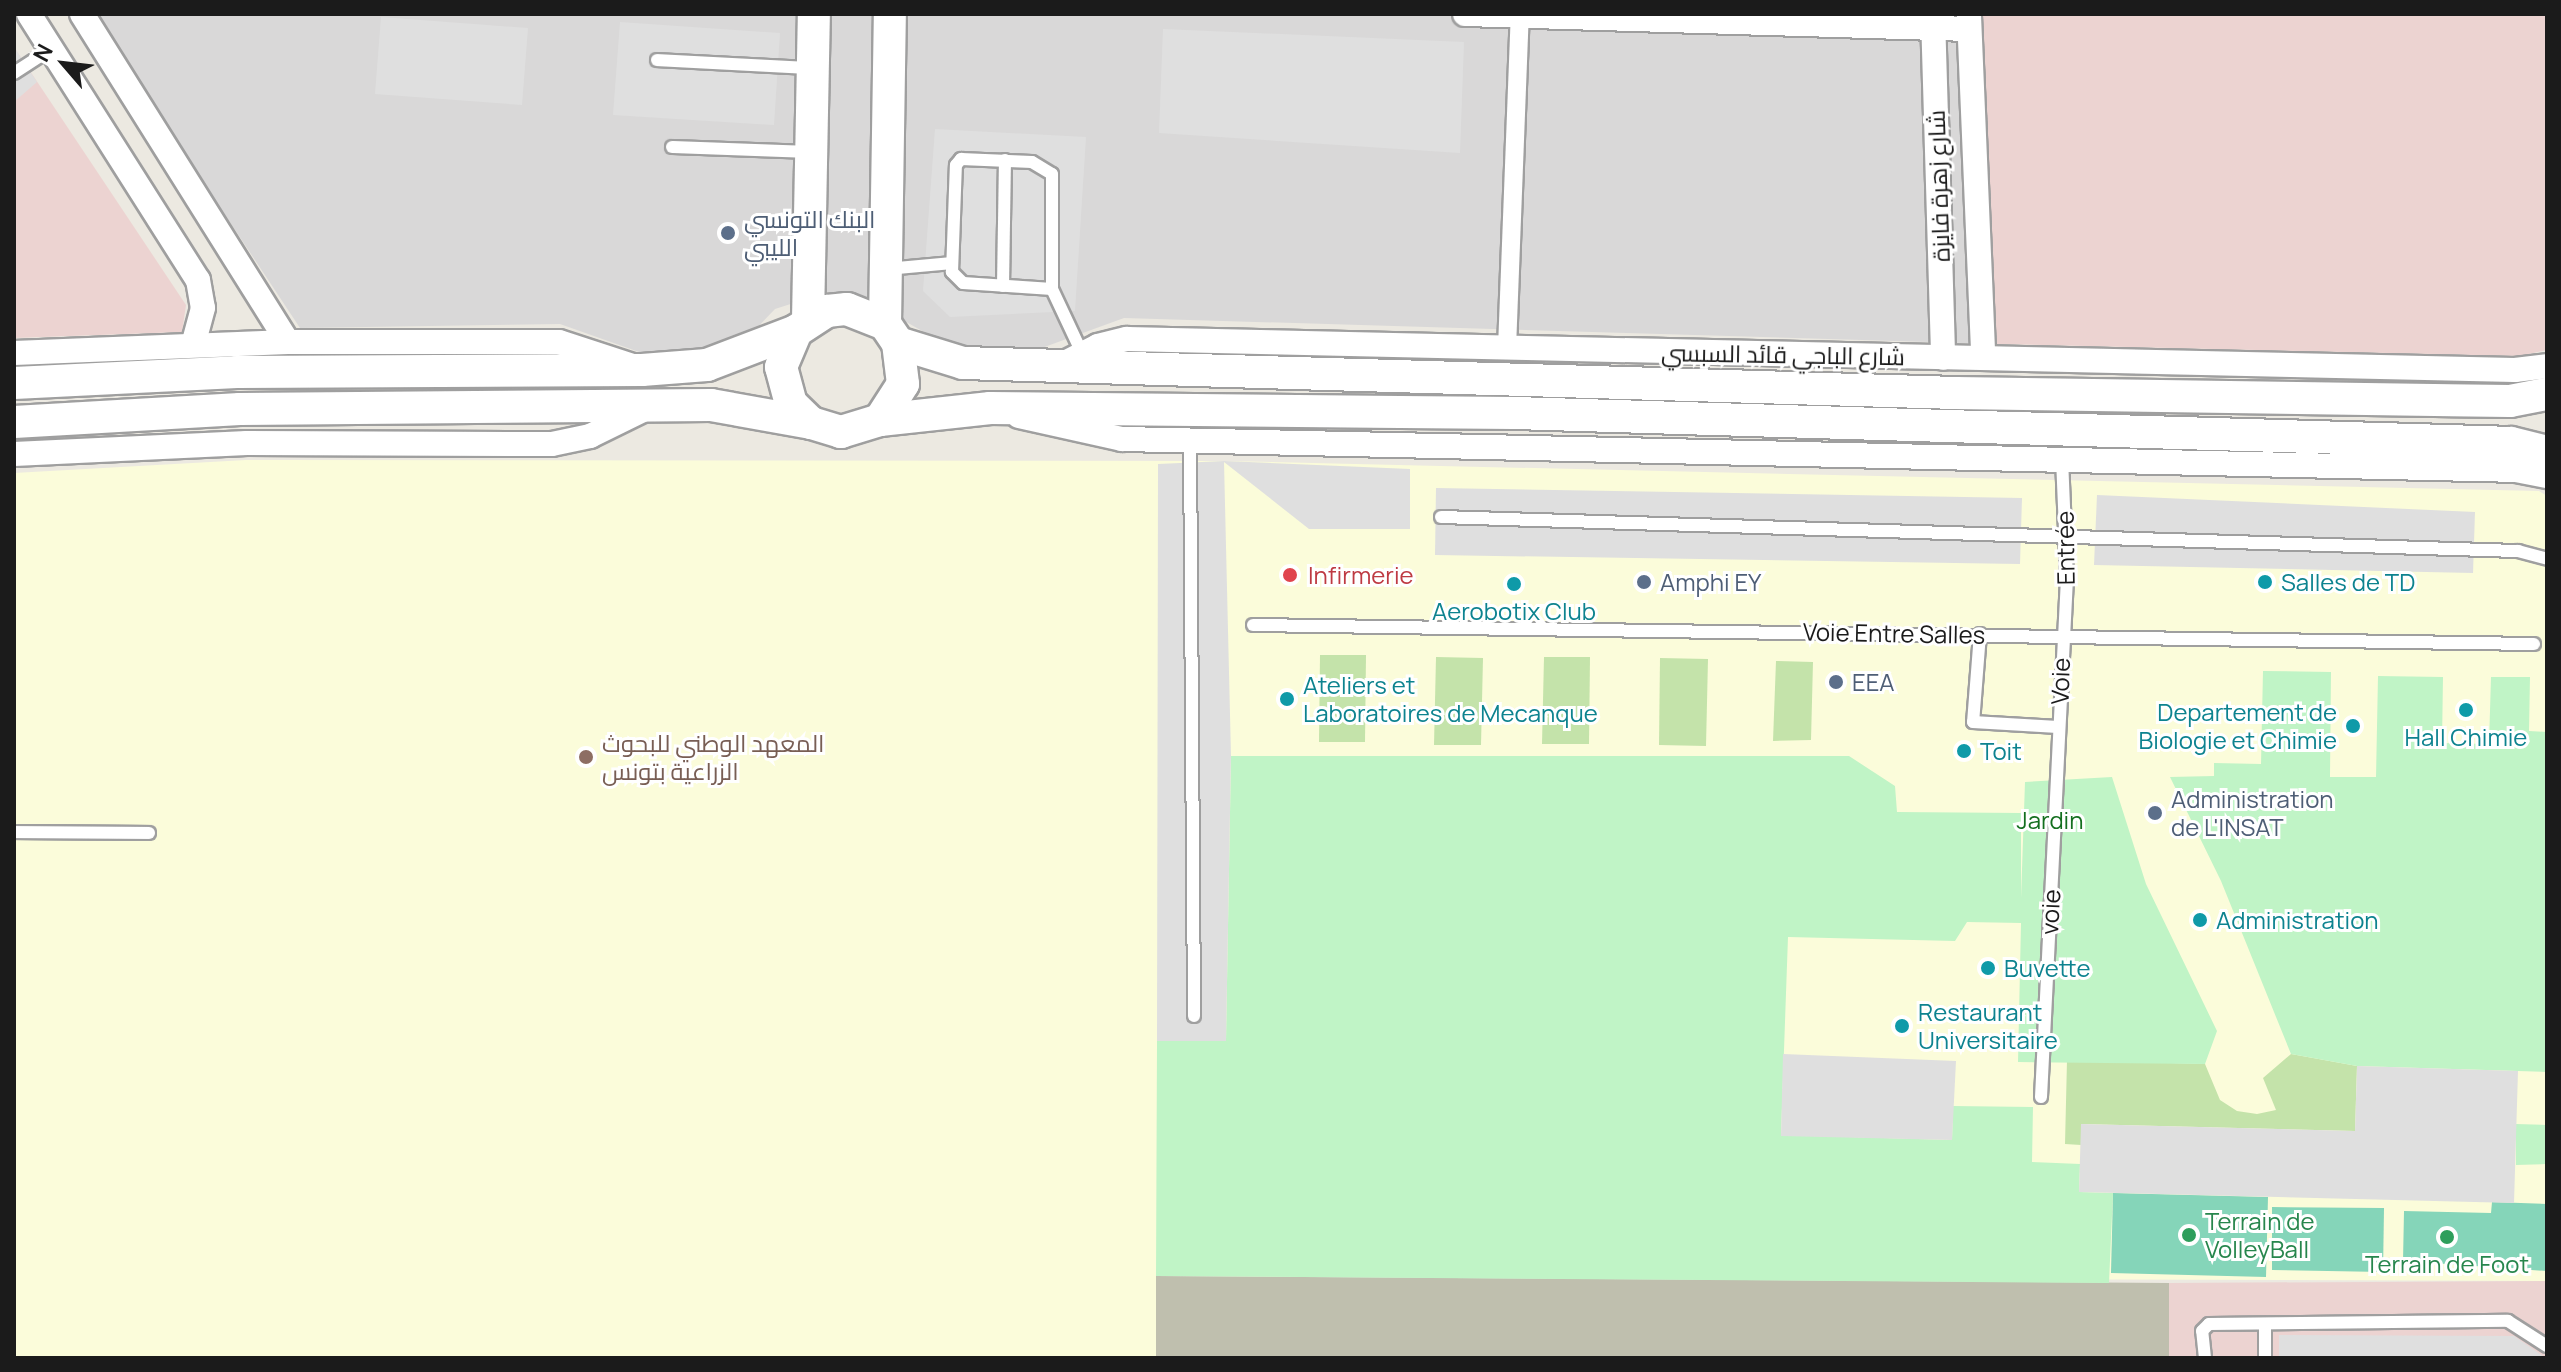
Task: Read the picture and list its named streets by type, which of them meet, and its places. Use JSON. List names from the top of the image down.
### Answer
{
  "streets": {
    "street": ["شارع زهرة فايزة", "شارع الباجي قائد السبسي"],
    "lane": [
      "Entrée",
      "Voie Entre Salles",
      "Voie",
      "voie"
    ]
  },
  "crossings": [
    ["شارع زهرة فايزة", "شارع الباجي قائد السبسي"],
    ["Entrée", "Voie Entre Salles"],
    ["Entrée", "Voie"],
    ["Voie Entre Salles", "Voie"],
    ["Voie", "voie"]
  ],
  "parks": ["Jardin"],
  "places": [
    "البنك التونسي الليبي",
    "Infirmerie",
    "Amphi EY",
    "Salles de TD",
    "Aerobotix Club",
    "EEA",
    "Ateliers et Laboratoires de Mecanque",
    "Hall Chimie",
    "Departement de Biologie et Chimie",
    "Toit",
    "المعهد الوطني للبحوث الزراعية بتونس",
    "Administration de L'INSAT",
    "Administration",
    "Buvette",
    "Restaurant Universitaire",
    "Terrain de VolleyBall",
    "Terrain de Foot"
  ],
  "north": "top left"
}
